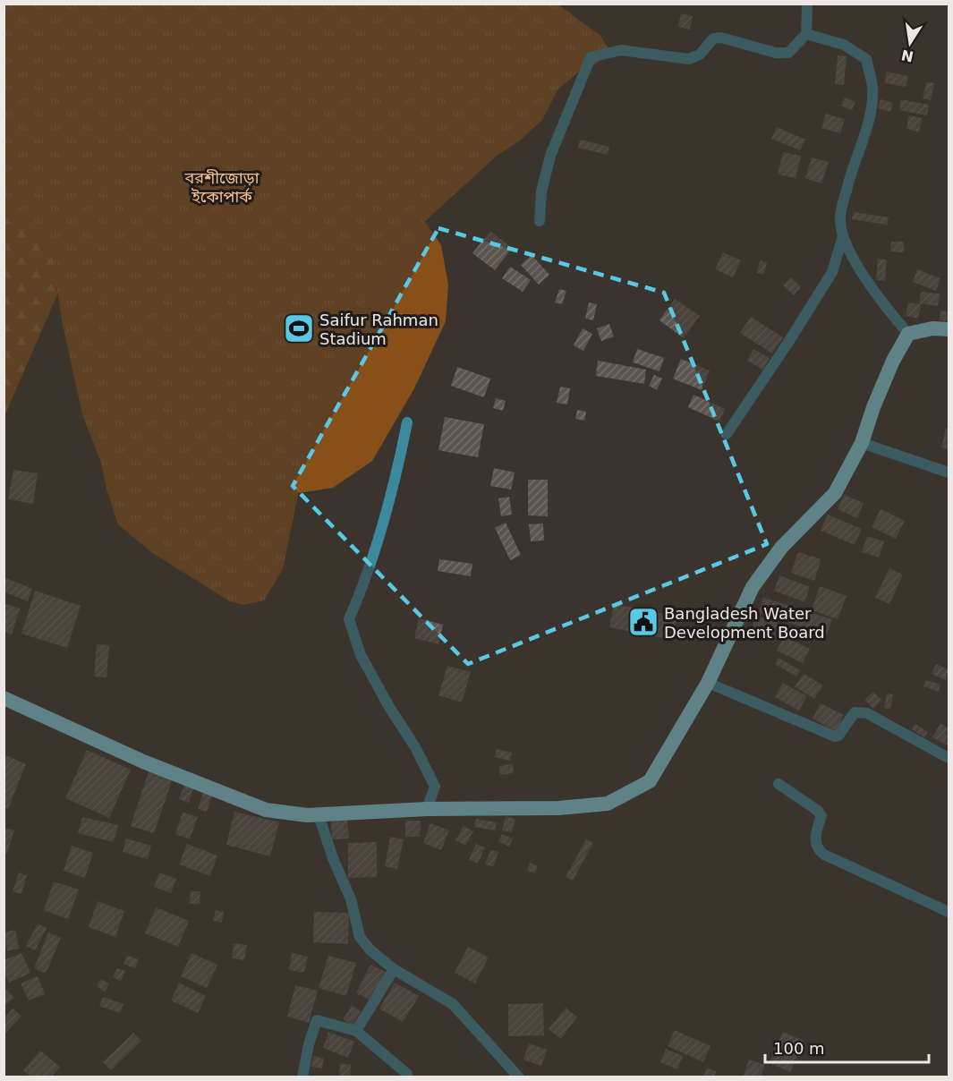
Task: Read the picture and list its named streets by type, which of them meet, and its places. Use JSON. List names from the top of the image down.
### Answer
{
  "parks": ["বরশীজোড়া ইকোপার্ক"],
  "places": {
    "sports": ["Saifur Rahman Stadium"],
    "public building": ["Bangladesh Water Development Board"]
  },
  "scale_bar": "100 m",
  "north": "bottom"
}
